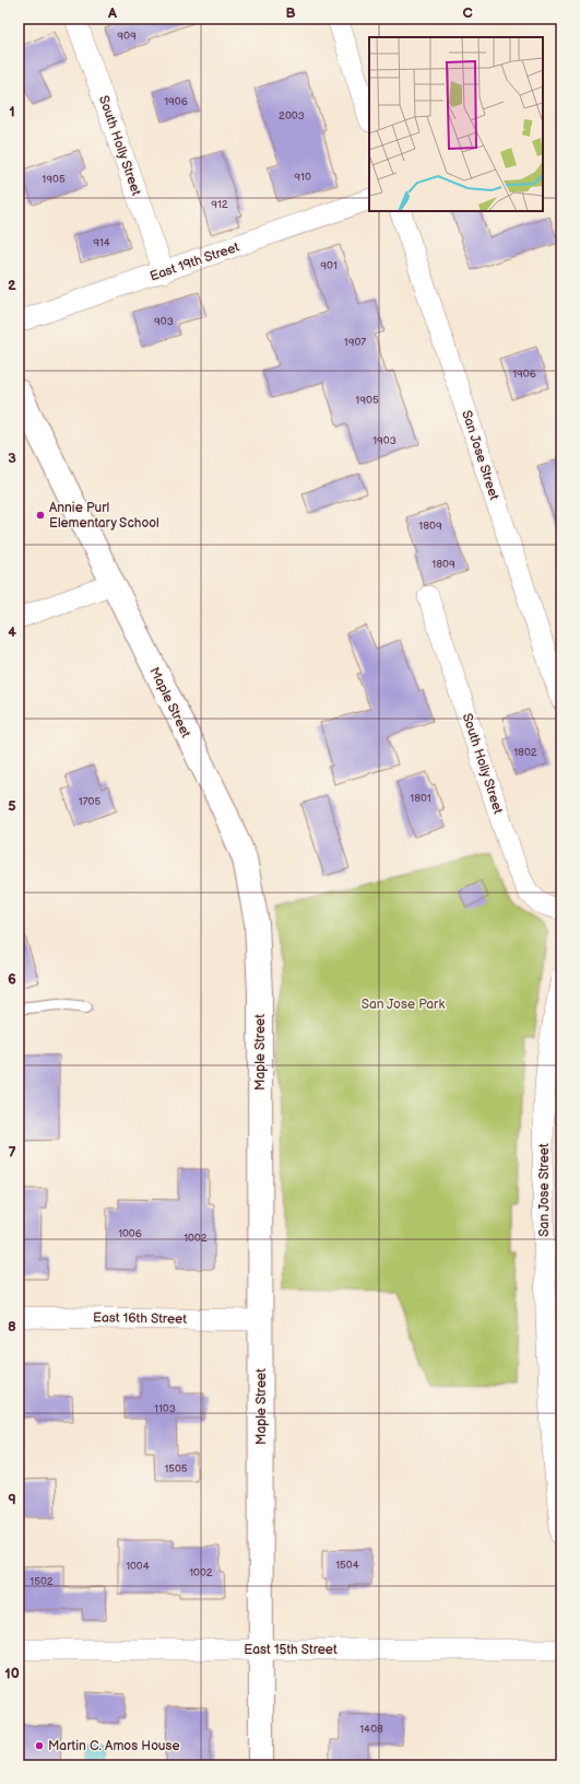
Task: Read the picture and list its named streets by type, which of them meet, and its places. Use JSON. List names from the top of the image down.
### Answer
{
  "streets": {
    "street": [
      "South Holly Street",
      "East 19th Street",
      "San Jose Street",
      "Maple Street",
      "East 16th Street",
      "East 15th Street"
    ]
  },
  "crossings": [
    ["South Holly Street", "East 19th Street"],
    ["Maple Street", "East 16th Street"],
    ["Maple Street", "East 15th Street"]
  ],
  "parks": ["San Jose Park"],
  "places": ["Annie Purl Elementary School", "Martin C. Amos House"],
  "house_numbers": [
    "909",
    "1906",
    "2003",
    "910",
    "1905",
    "912",
    "914",
    "901",
    "903",
    "1907",
    "1906",
    "1905",
    "1903",
    "1809",
    "1809",
    "1802",
    "1801",
    "1705",
    "1006",
    "1002",
    "1103",
    "1505",
    "1504",
    "1004",
    "1002",
    "1502",
    "1408"
  ],
  "grid": {
    "columns": ["A", "B", "C"],
    "rows": [
      "1",
      "2",
      "3",
      "4",
      "5",
      "6",
      "7",
      "8",
      "9",
      "10"
    ]
  }
}
